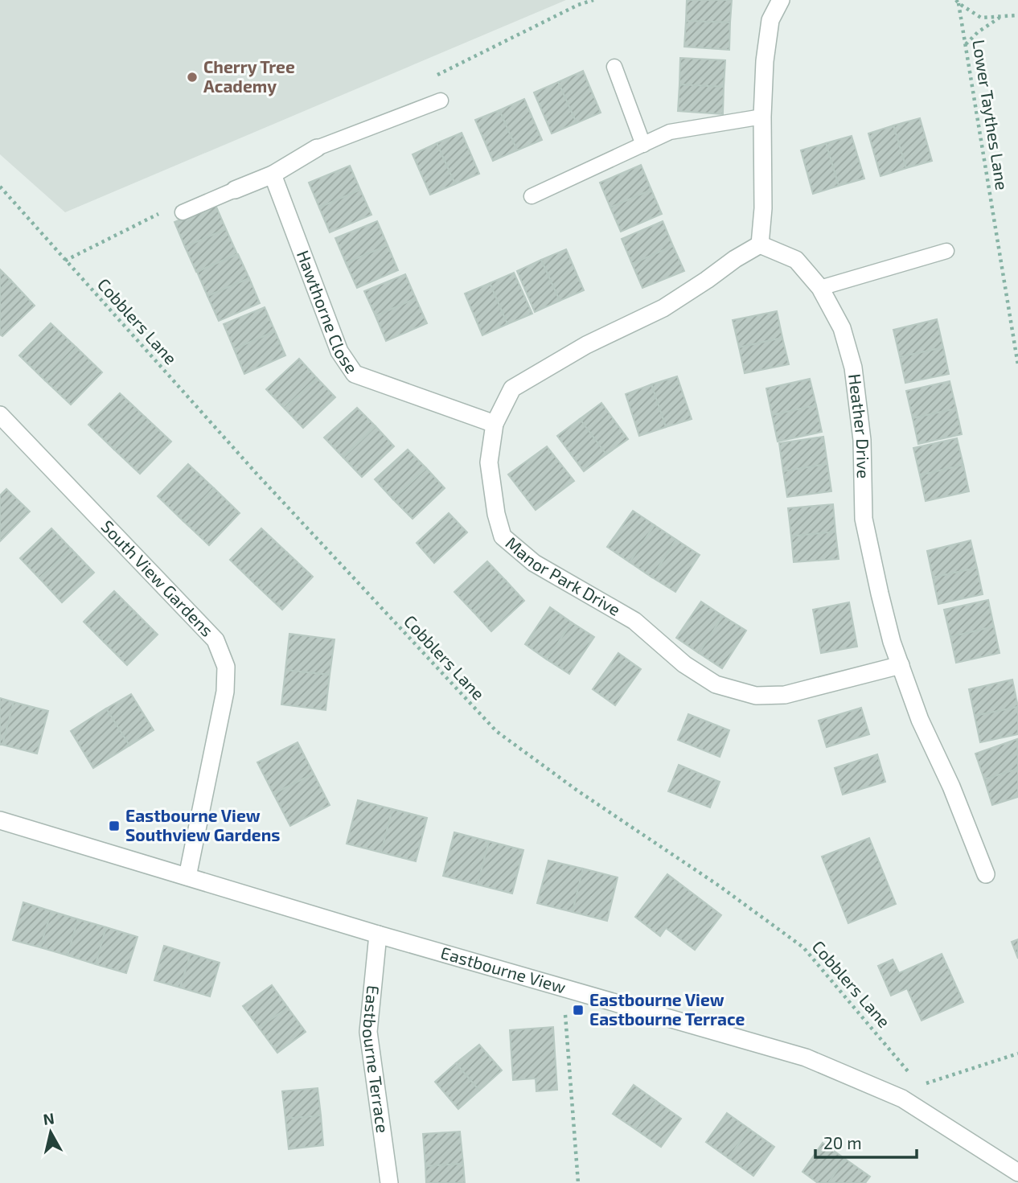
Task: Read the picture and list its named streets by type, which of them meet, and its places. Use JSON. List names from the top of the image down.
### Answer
{
  "streets": {
    "street": [
      "Hawthorne Close",
      "Heather Drive",
      "Manor Park Drive",
      "South View Gardens",
      "Eastbourne View",
      "Eastbourne Terrace"
    ],
    "path": ["Lower Taythes Lane", "Cobblers Lane"]
  },
  "crossings": [
    ["Hawthorne Close", "Manor Park Drive"],
    ["Heather Drive", "Manor Park Drive"],
    ["South View Gardens", "Eastbourne View"],
    ["Eastbourne View", "Eastbourne Terrace"]
  ],
  "places": {
    "other": ["Cherry Tree Academy"],
    "transit": ["Eastbourne View Southview Gardens", "Eastbourne View Eastbourne Terrace"]
  },
  "scale_bar": "20 m",
  "north": "top"
}
